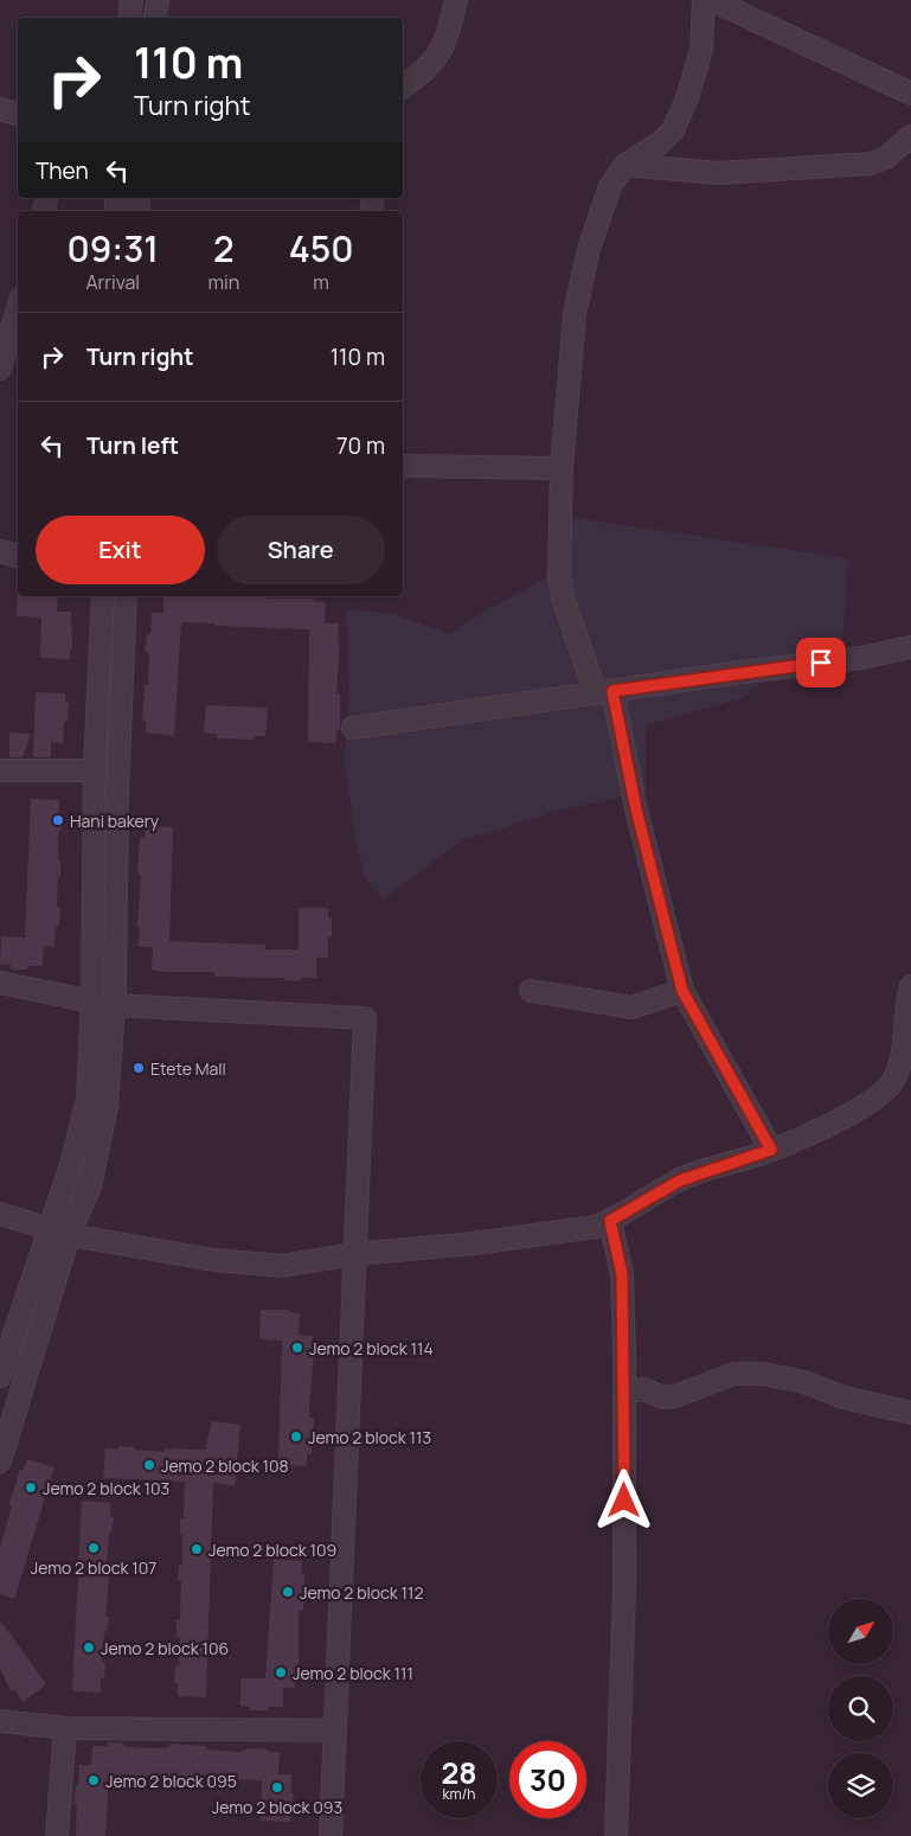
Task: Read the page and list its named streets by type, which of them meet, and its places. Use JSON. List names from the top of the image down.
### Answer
{
  "places": [
    "Hani bakery",
    "Etete Mall",
    "Jemo 2 block 114",
    "Jemo 2 block 113",
    "Jemo 2 block 108",
    "Jemo 2 block 103",
    "Jemo 2 block 107",
    "Jemo 2 block 109",
    "Jemo 2 block 112",
    "Jemo 2 block 106",
    "Jemo 2 block 111",
    "Jemo 2 block 095",
    "Jemo 2 block 093"
  ],
  "north": "top right",
  "page": {
    "turn": ["110 m", "Turn right"],
    "then": "Then",
    "eta": [
      "09:31",
      "Arrival",
      "2",
      "min",
      "450",
      "m"
    ],
    "list": [
      {
        "name": "Turn right",
        "value": "110 m"
      },
      {
        "name": "Turn left",
        "value": "70 m"
      }
    ],
    "buttons": ["Exit", "Share"],
    "speed": "28 km/h",
    "limit": "30"
  }
}
